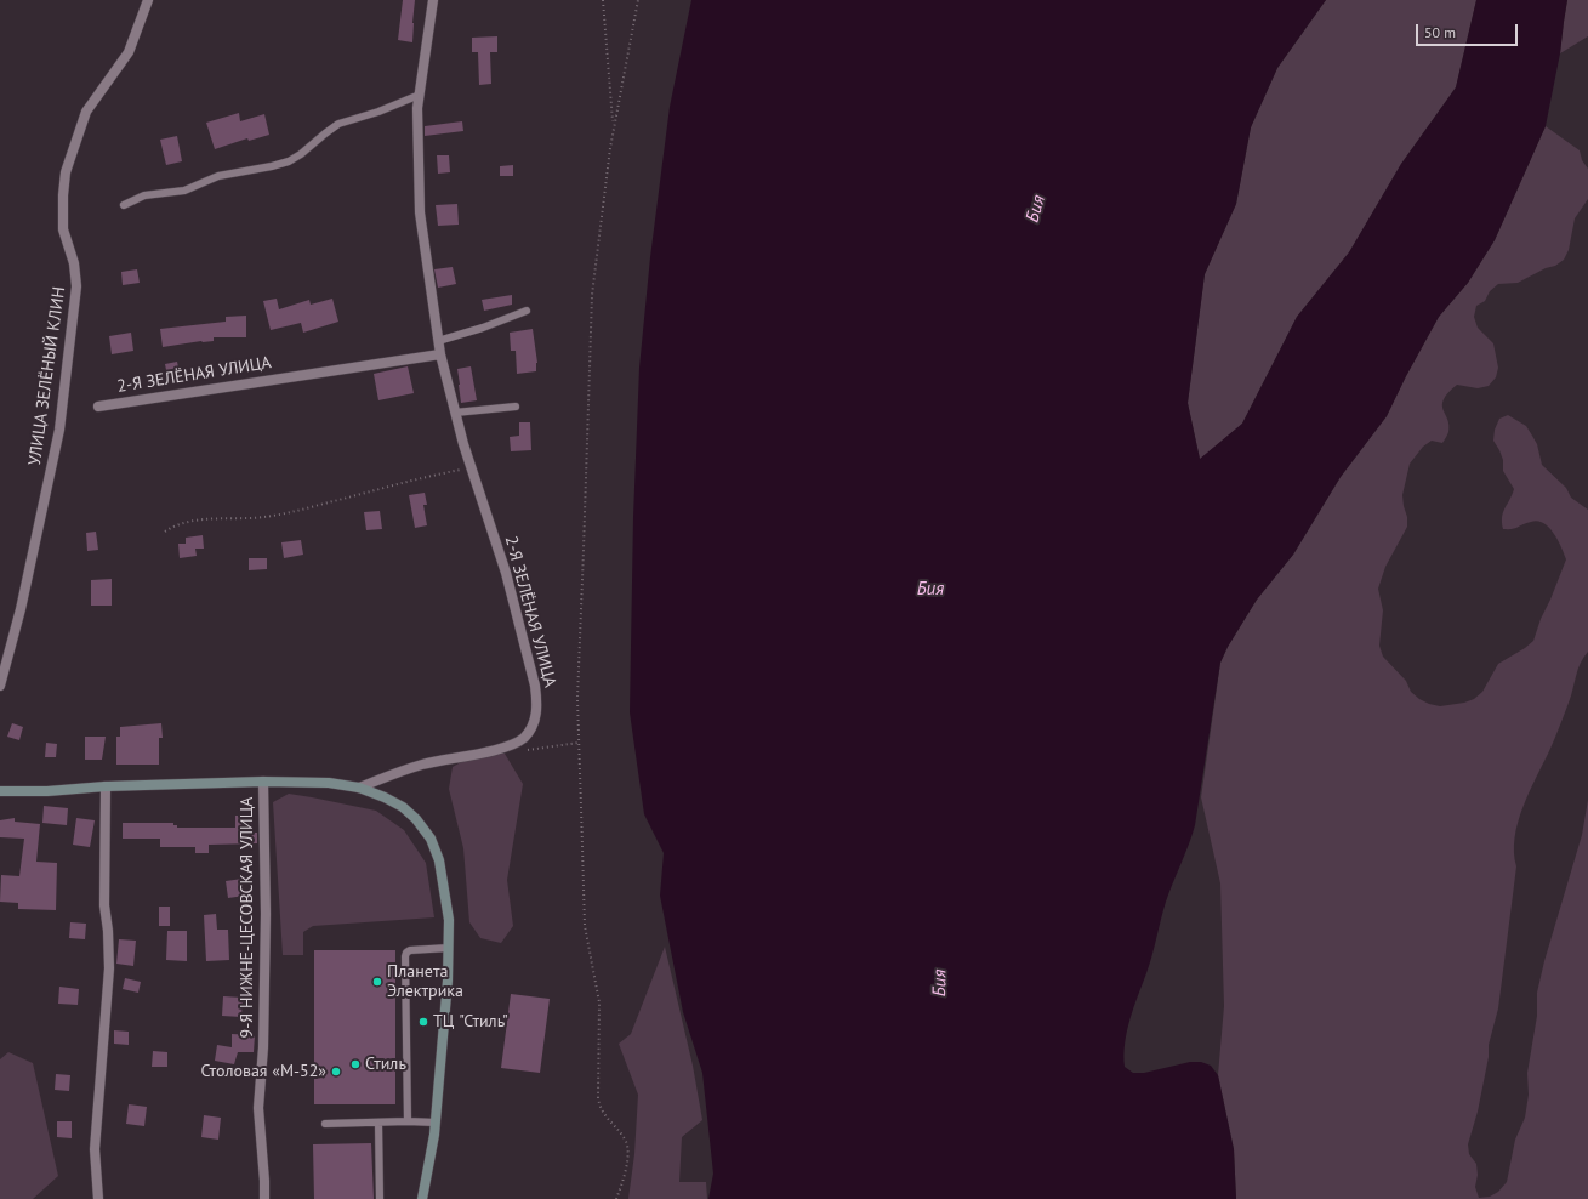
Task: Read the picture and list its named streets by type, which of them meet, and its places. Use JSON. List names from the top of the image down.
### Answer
{
  "streets": {
    "street": ["2-Я ЗЕЛЁНАЯ УЛИЦА", "УЛИЦА ЗЕЛЁНЫЙ КЛИН", "9-Я НИЖНЕ-ЦЕСОВСКАЯ УЛИЦА"]
  },
  "water": ["Бия"],
  "places": [
    "Планета Электрика",
    "ТЦ \"Стиль\"",
    "Стиль",
    "Столовая «М-52»"
  ],
  "scale_bar": "50 m"
}
